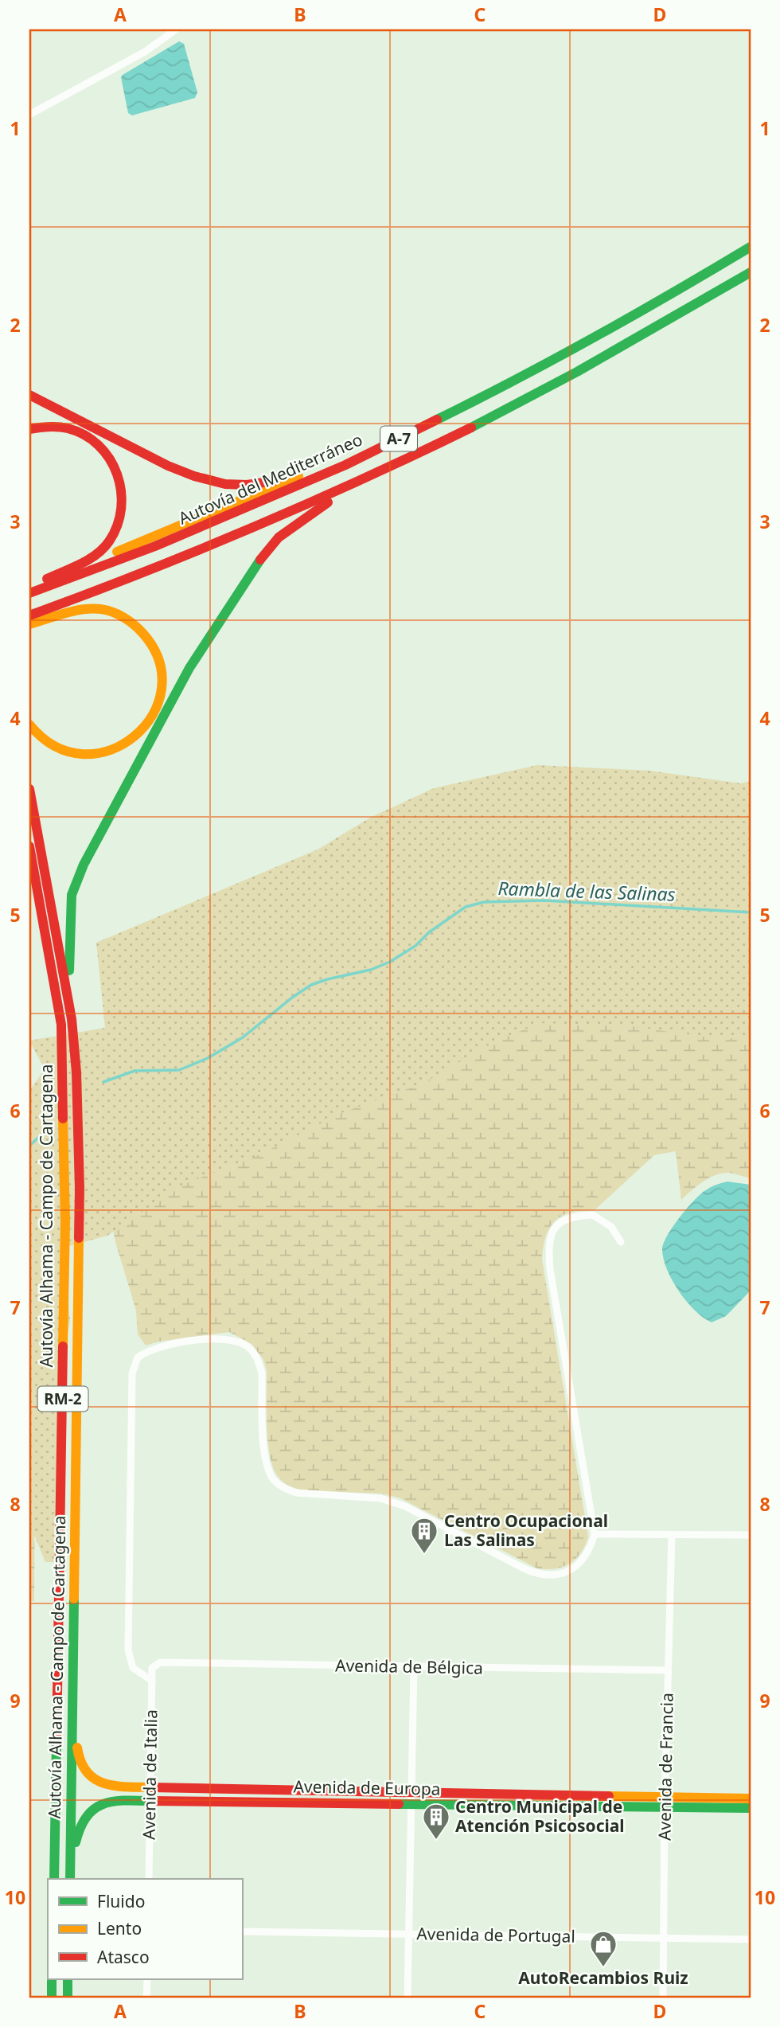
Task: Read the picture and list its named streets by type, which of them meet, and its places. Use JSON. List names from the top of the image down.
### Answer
{
  "streets": {
    "main road": [
      "A-7",
      "Autovía del Mediterráneo",
      "Autovía Alhama - Campo de Cartagena",
      "RM-2",
      "Avenida de Europa"
    ],
    "street": [
      "Avenida de Bélgica",
      "Avenida de Francia",
      "Avenida de Italia",
      "Avenida de Portugal"
    ]
  },
  "crossings": [
    ["Autovía Alhama - Campo de Cartagena", "RM-2"],
    ["Autovía Alhama - Campo de Cartagena", "Avenida de Europa"],
    ["Avenida de Bélgica", "Avenida de Francia"],
    ["Avenida de Bélgica", "Avenida de Italia"],
    ["Avenida de Francia", "Avenida de Europa"],
    ["Avenida de Francia", "Avenida de Portugal"],
    ["Avenida de Italia", "Avenida de Europa"]
  ],
  "water": ["Rambla de las Salinas"],
  "places": {
    "building": ["Centro Ocupacional Las Salinas", "Centro Municipal de Atención Psicosocial"],
    "shop": ["AutoRecambios Ruiz"]
  },
  "legend": ["Fluido", "Lento", "Atasco"],
  "grid": {
    "columns": [
      "A",
      "B",
      "C",
      "D"
    ],
    "rows": [
      "1",
      "2",
      "3",
      "4",
      "5",
      "6",
      "7",
      "8",
      "9",
      "10"
    ]
  }
}
